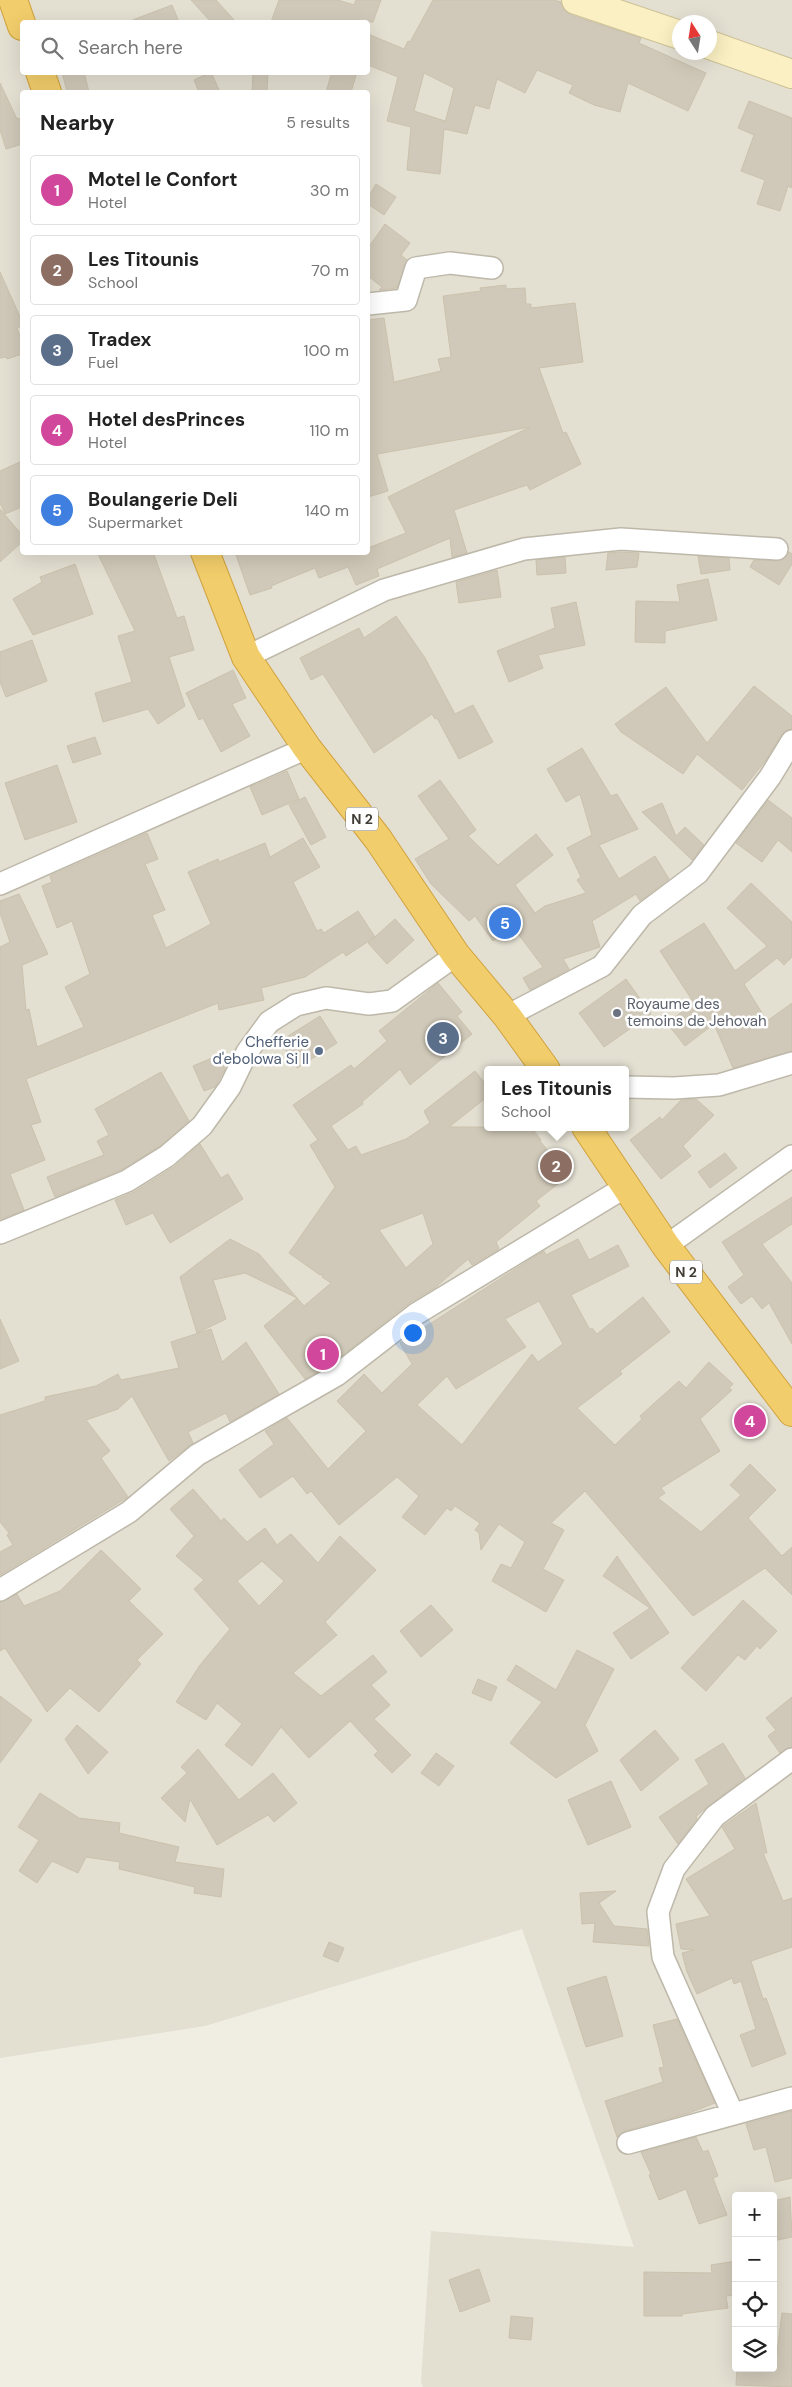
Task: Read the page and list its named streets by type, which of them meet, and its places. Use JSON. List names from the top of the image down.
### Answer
{
  "streets": {
    "highway": ["N 2"]
  },
  "places": ["Royaume des temoins de Jehovah", "Chefferie d'ebolowa Si II"],
  "north": "top",
  "page": {
    "search": "Search here",
    "heading": ["Nearby", "5 results"],
    "list": [
      {
        "mark": "1",
        "name": "Motel le Confort",
        "note": "Hotel",
        "value": "30 m"
      },
      {
        "mark": "2",
        "name": "Les Titounis",
        "note": "School",
        "value": "70 m"
      },
      {
        "mark": "3",
        "name": "Tradex",
        "note": "Fuel",
        "value": "100 m"
      },
      {
        "mark": "4",
        "name": "Hotel desPrinces",
        "note": "Hotel",
        "value": "110 m"
      },
      {
        "mark": "5",
        "name": "Boulangerie Deli",
        "note": "Supermarket",
        "value": "140 m"
      }
    ],
    "pins": [
      "5",
      "3",
      "2",
      "1",
      "4"
    ],
    "popup": ["Les Titounis", "School"],
    "map_buttons": ["+", "−"]
  }
}
